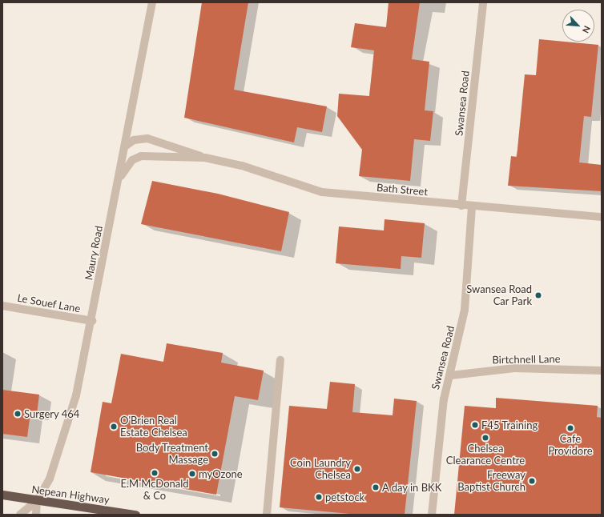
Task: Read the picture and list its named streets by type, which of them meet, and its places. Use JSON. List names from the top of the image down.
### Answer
{
  "streets": {
    "highway": ["Nepean Highway"],
    "street": [
      "Swansea Road",
      "Bath Street",
      "Maury Road",
      "Le Souef Lane",
      "Birtchnell Lane"
    ]
  },
  "crossings": [
    ["Swansea Road", "Bath Street"],
    ["Swansea Road", "Birtchnell Lane"],
    ["Bath Street", "Maury Road"],
    ["Maury Road", "Le Souef Lane"],
    ["Maury Road", "Nepean Highway"]
  ],
  "places": [
    "Swansea Road Car Park",
    "Surgery 464",
    "F45 Training",
    "O'Brien Real Estate Chelsea",
    "Cafe Providore",
    "Chelsea Clearance Centre",
    "Body Treatment Massage",
    "Coin Laundry Chelsea",
    "E.M McDonald & Co",
    "myOzone",
    "Freeway Baptist Church",
    "A day in BKK",
    "petstock"
  ],
  "north": "bottom right"
}
